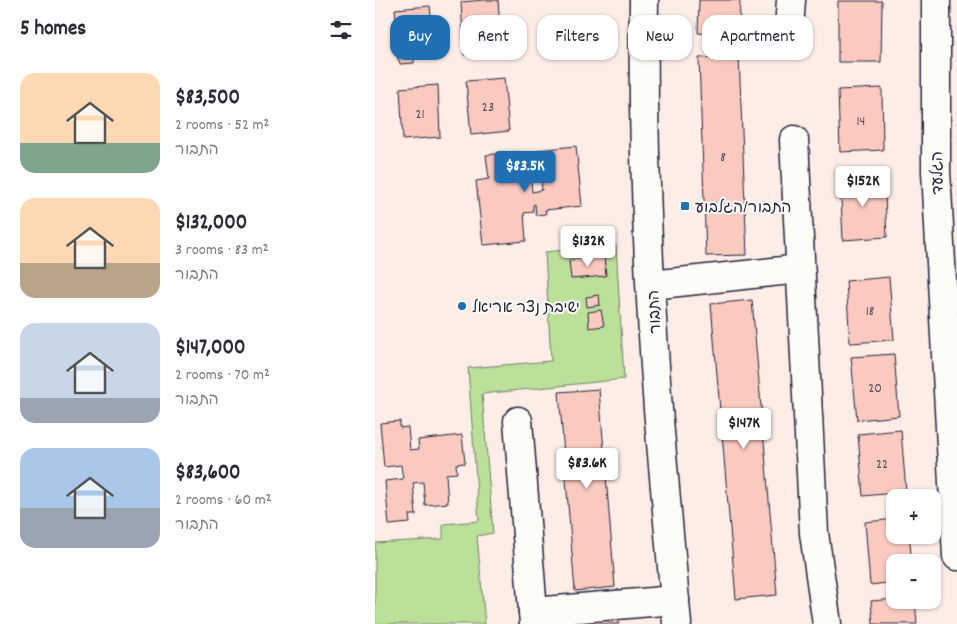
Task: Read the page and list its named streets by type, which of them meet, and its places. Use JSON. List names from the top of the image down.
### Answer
{
  "streets": {
    "street": ["הגלעד", "התבור"]
  },
  "places": {
    "transit": ["התבור/הגלבוע"],
    "other": ["ישיבת נצר אריאל"]
  },
  "house_numbers": [
    "23",
    "21",
    "14",
    "8",
    "18",
    "20",
    "22"
  ],
  "page": {
    "heading": "5 homes",
    "chip": [
      "Buy",
      "Rent",
      "Filters",
      "New",
      "Apartment"
    ],
    "list": [
      {
        "name": "$83,500",
        "note": "2 rooms · 52 m² · התבור"
      },
      {
        "name": "$132,000",
        "note": "3 rooms · 83 m² · התבור"
      },
      {
        "name": "$147,000",
        "note": "2 rooms · 70 m² · התבור"
      },
      {
        "name": "$83,600",
        "note": "2 rooms · 60 m² · התבור"
      }
    ],
    "price": [
      "$83.5K",
      "$152K",
      "$132K",
      "$147K",
      "$83.6K"
    ],
    "map_buttons": ["+", "−"]
  }
}
